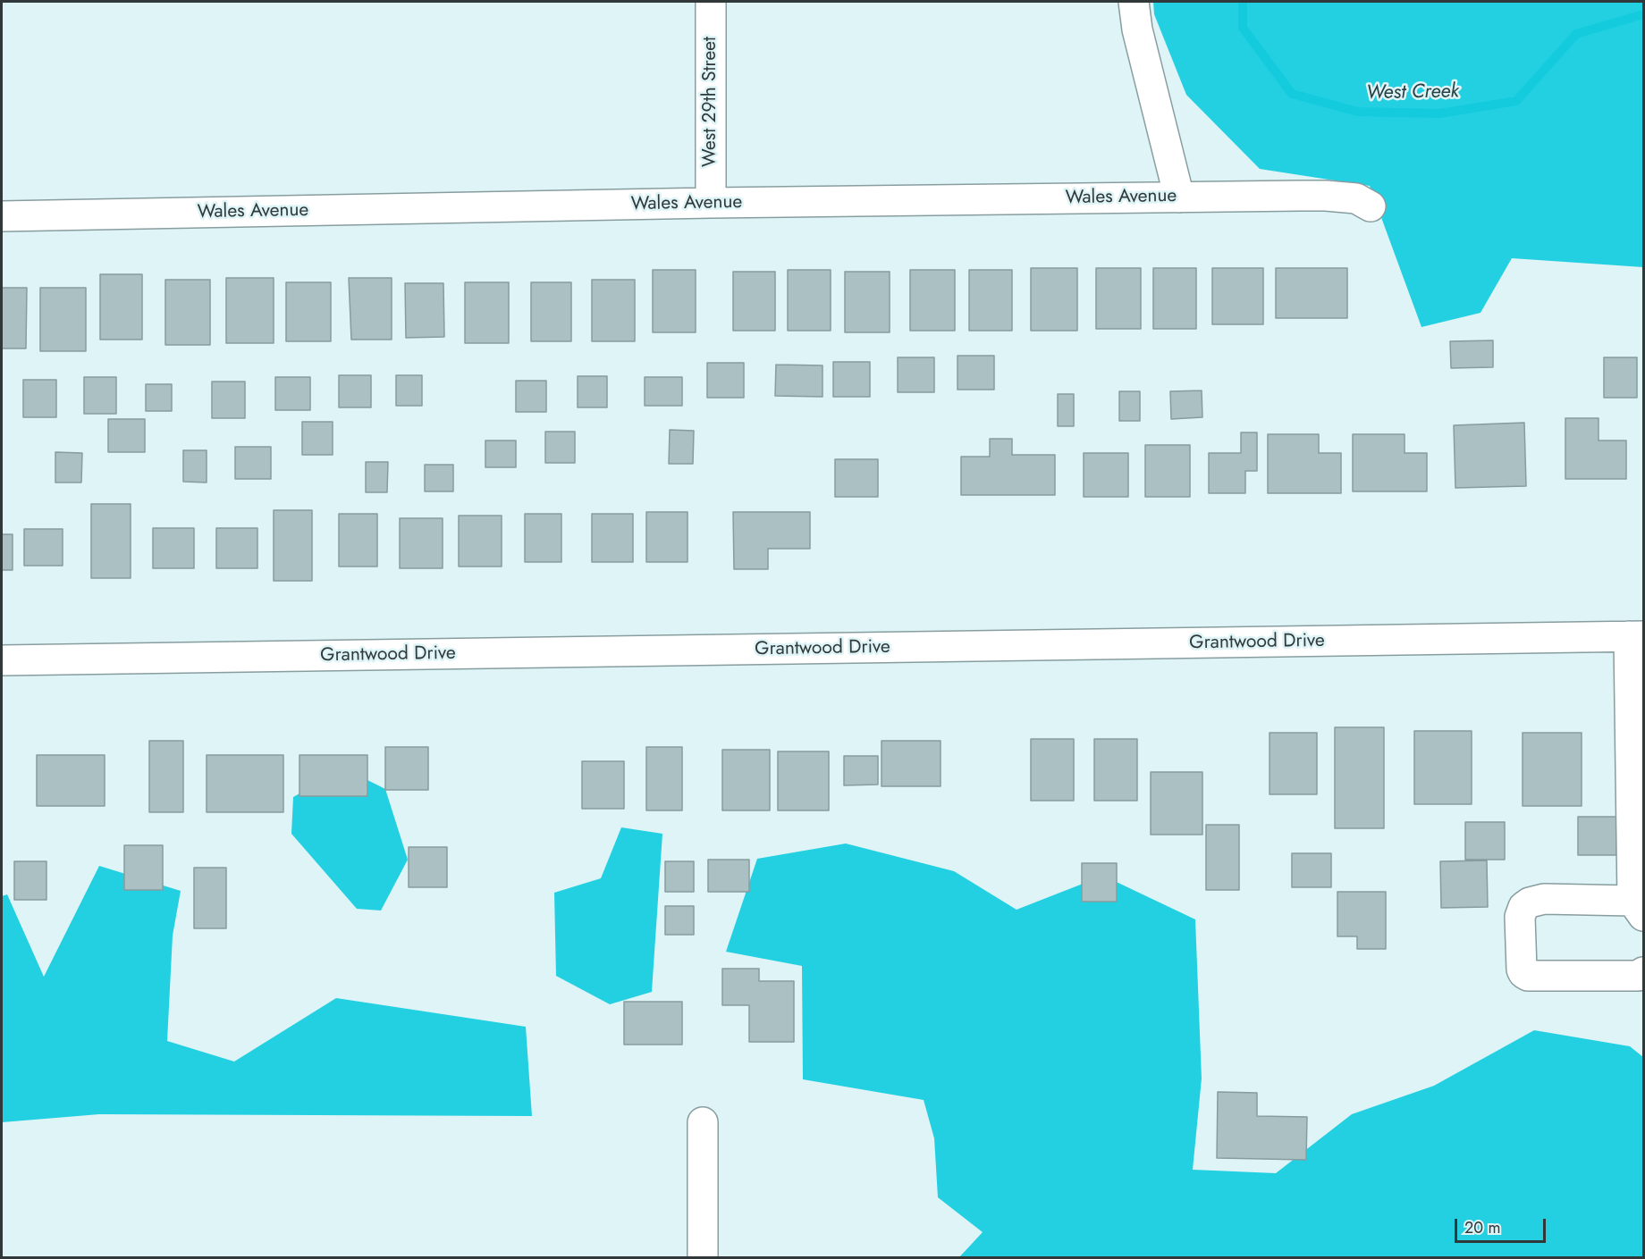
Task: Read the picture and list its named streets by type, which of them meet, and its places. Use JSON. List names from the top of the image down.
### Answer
{
  "streets": {
    "street": ["West 29th Street", "Wales Avenue", "Grantwood Drive"]
  },
  "crossings": [
    ["West 29th Street", "Wales Avenue"]
  ],
  "water": ["West Creek"],
  "scale_bar": "20 m"
}
